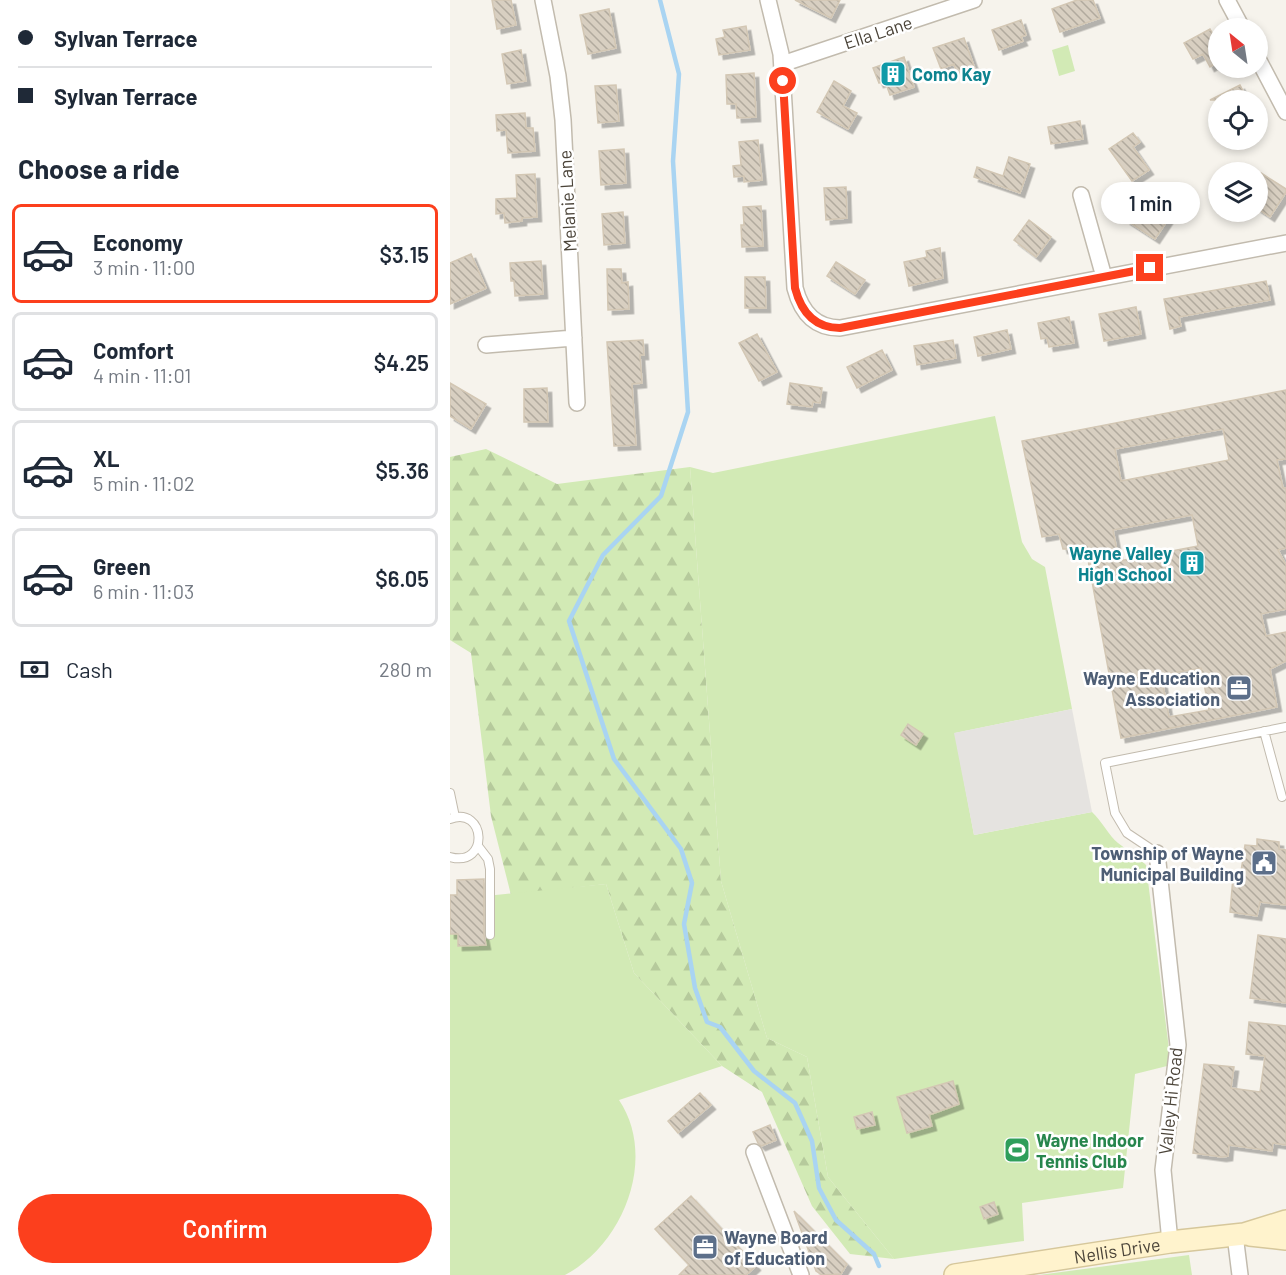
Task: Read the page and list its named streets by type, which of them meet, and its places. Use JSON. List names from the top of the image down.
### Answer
{
  "streets": {
    "street": [
      "Ella Lane",
      "Melanie Lane",
      "Valley Hi Road",
      "Nellis Drive"
    ]
  },
  "crossings": [
    ["Valley Hi Road", "Nellis Drive"]
  ],
  "places": {
    "building": ["Como Kay", "Wayne Valley High School"],
    "office": ["Wayne Education Association", "Wayne Board of Education"],
    "public building": ["Township of Wayne Municipal Building"],
    "sports": ["Wayne Indoor Tennis Club"]
  },
  "north": "top left",
  "page": {
    "banner": ["Sylvan Terrace", "Sylvan Terrace"],
    "heading": "Choose a ride",
    "bubble": "1 min",
    "list": [
      {
        "name": "Economy",
        "note": "3 min · 11:00",
        "value": "$3.15"
      },
      {
        "name": "Comfort",
        "note": "4 min · 11:01",
        "value": "$4.25"
      },
      {
        "name": "XL",
        "note": "5 min · 11:02",
        "value": "$5.36"
      },
      {
        "name": "Green",
        "note": "6 min · 11:03",
        "value": "$6.05"
      }
    ],
    "pay": ["Cash", "280 m"],
    "buttons": "Confirm"
  }
}
